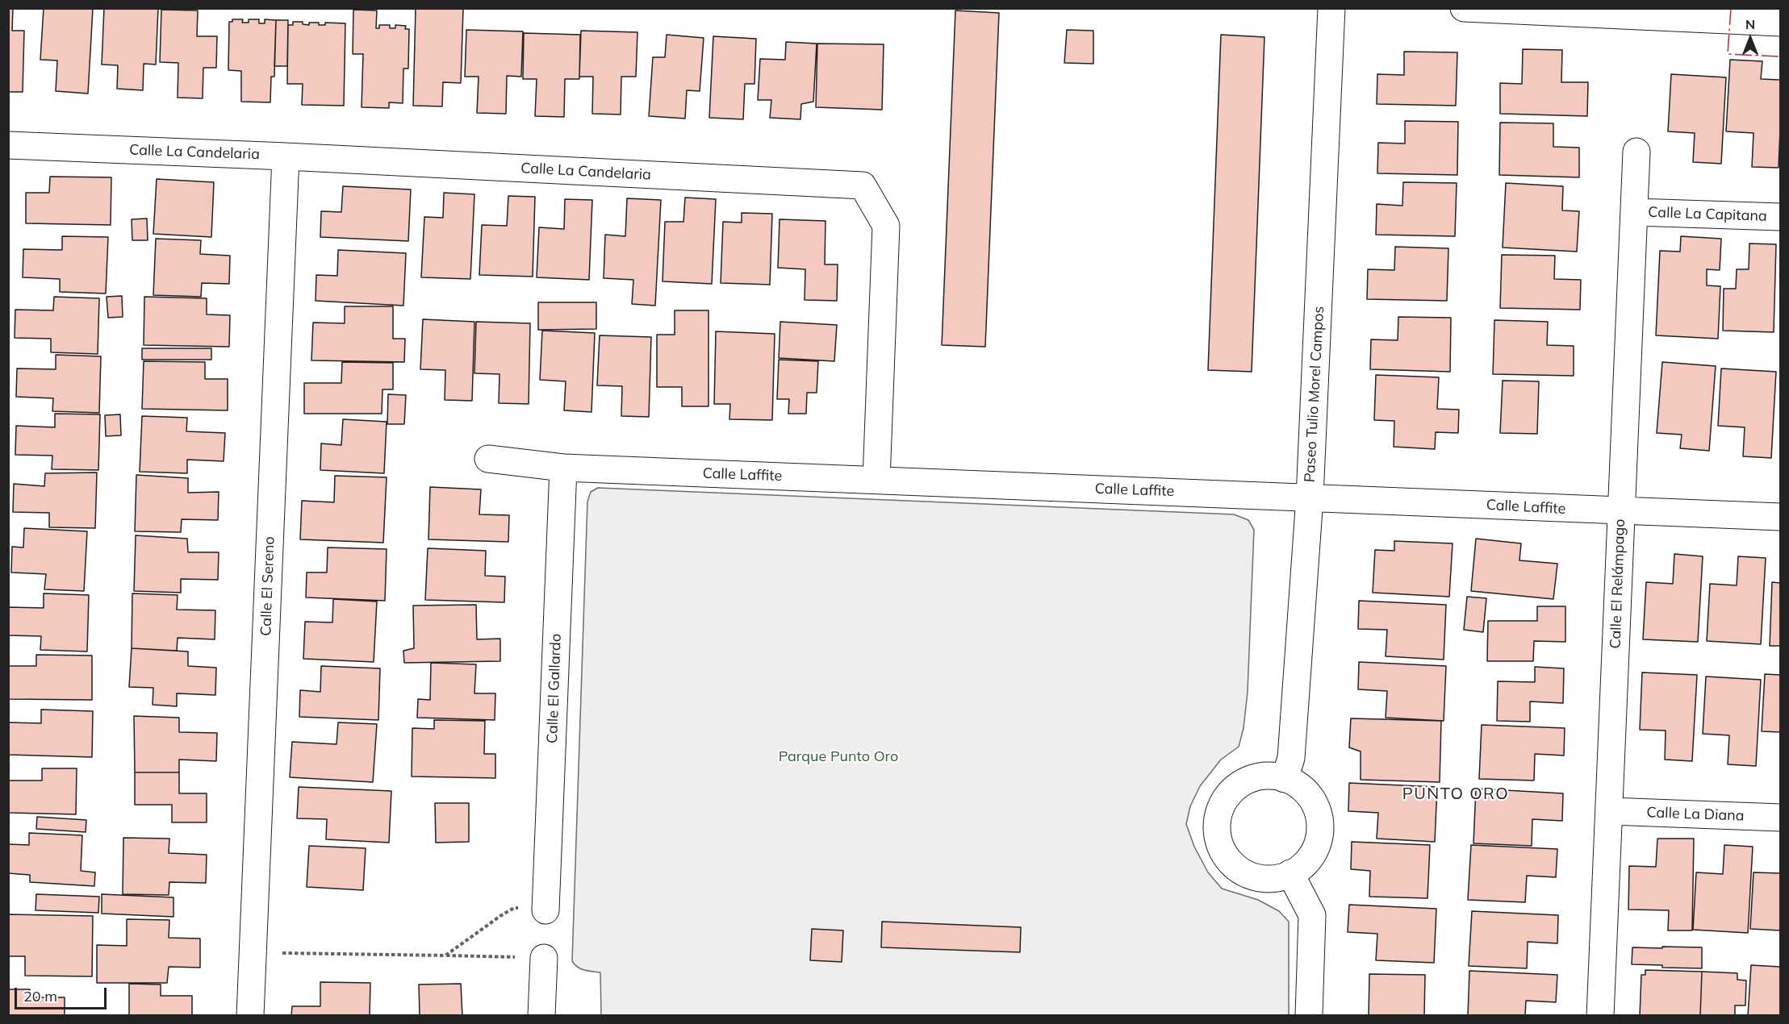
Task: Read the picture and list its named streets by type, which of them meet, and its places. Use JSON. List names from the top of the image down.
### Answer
{
  "streets": {
    "street": [
      "Calle La Candelaria",
      "Calle La Capitana",
      "Paseo Tulio Morel Campos",
      "Calle Laffite",
      "Calle El Relámpago",
      "Calle El Sereno",
      "Calle El Gallardo",
      "Calle La Diana"
    ]
  },
  "crossings": [
    ["Calle La Candelaria", "Calle Laffite"],
    ["Calle La Candelaria", "Calle El Sereno"],
    ["Calle La Capitana", "Calle El Relámpago"],
    ["Paseo Tulio Morel Campos", "Calle Laffite"],
    ["Calle Laffite", "Calle El Relámpago"],
    ["Calle Laffite", "Calle El Gallardo"],
    ["Calle El Relámpago", "Calle La Diana"]
  ],
  "districts": ["PUNTO ORO"],
  "parks": ["Parque Punto Oro"],
  "scale_bar": "20 m",
  "north": "top"
}
